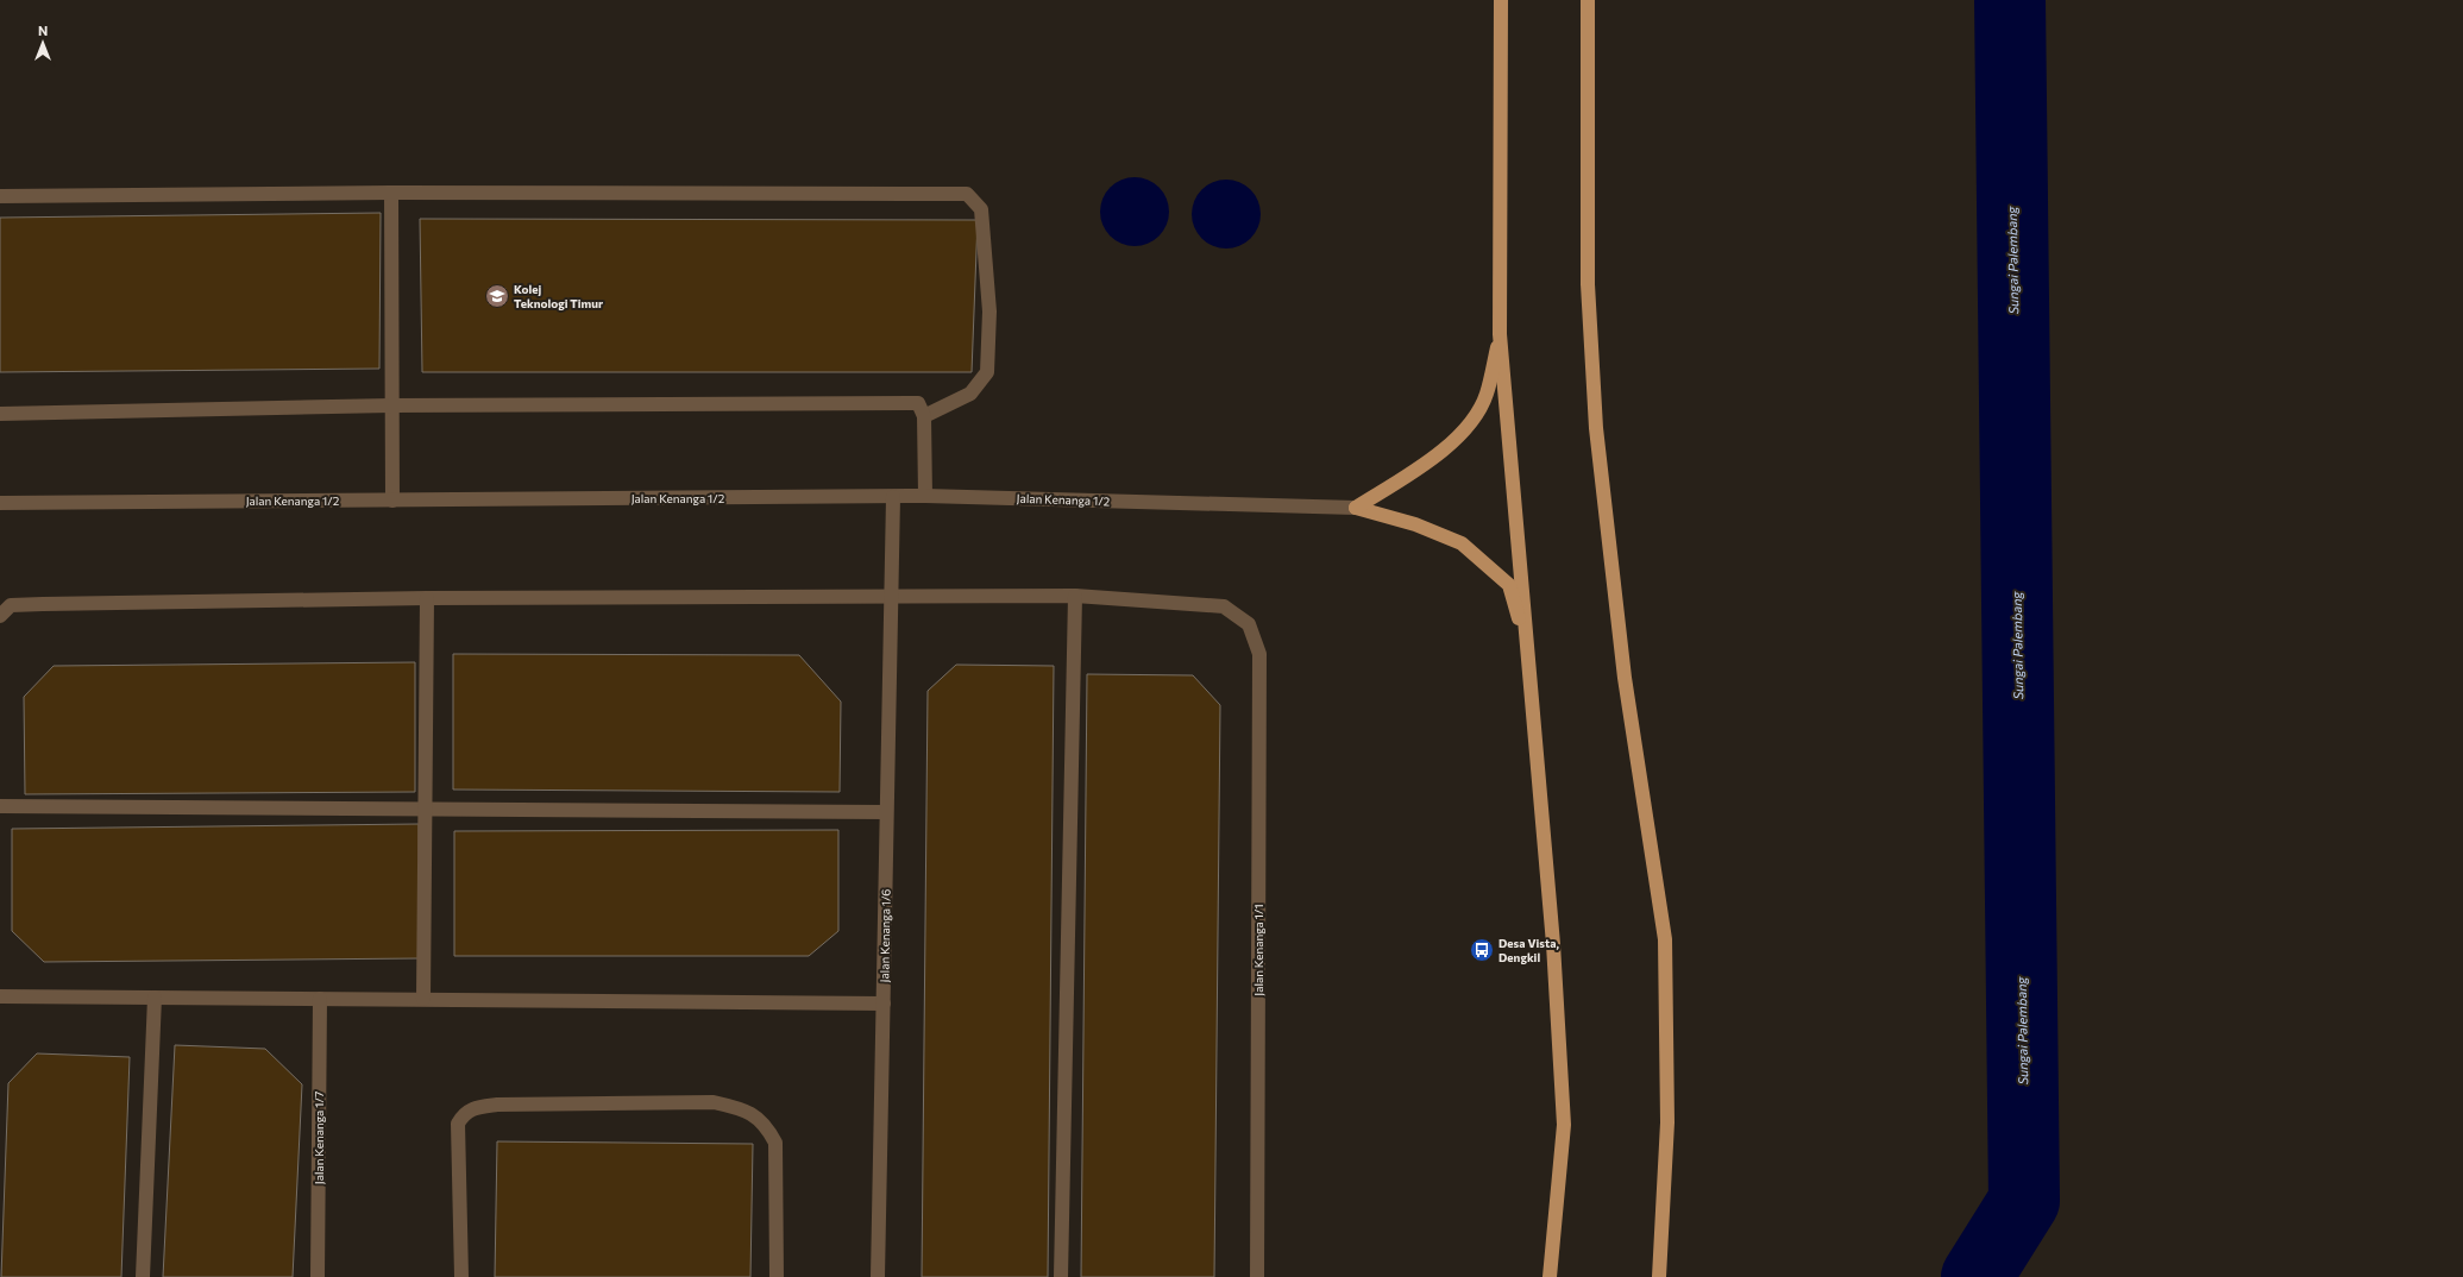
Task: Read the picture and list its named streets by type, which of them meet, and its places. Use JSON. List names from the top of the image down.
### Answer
{
  "streets": {
    "street": [
      "Jalan Kenanga 1/2",
      "Jalan Kenanga 1/6",
      "Jalan Kenanga 1/1",
      "Jalan Kenanga 1/7"
    ]
  },
  "crossings": [
    ["Jalan Kenanga 1/2", "Jalan Kenanga 1/6"]
  ],
  "water": ["Sungai Palembang"],
  "places": {
    "school or university": ["Kolej Teknologi Timur"],
    "bus stop": ["Desa Vista, Dengkil"]
  },
  "north": "top"
}
